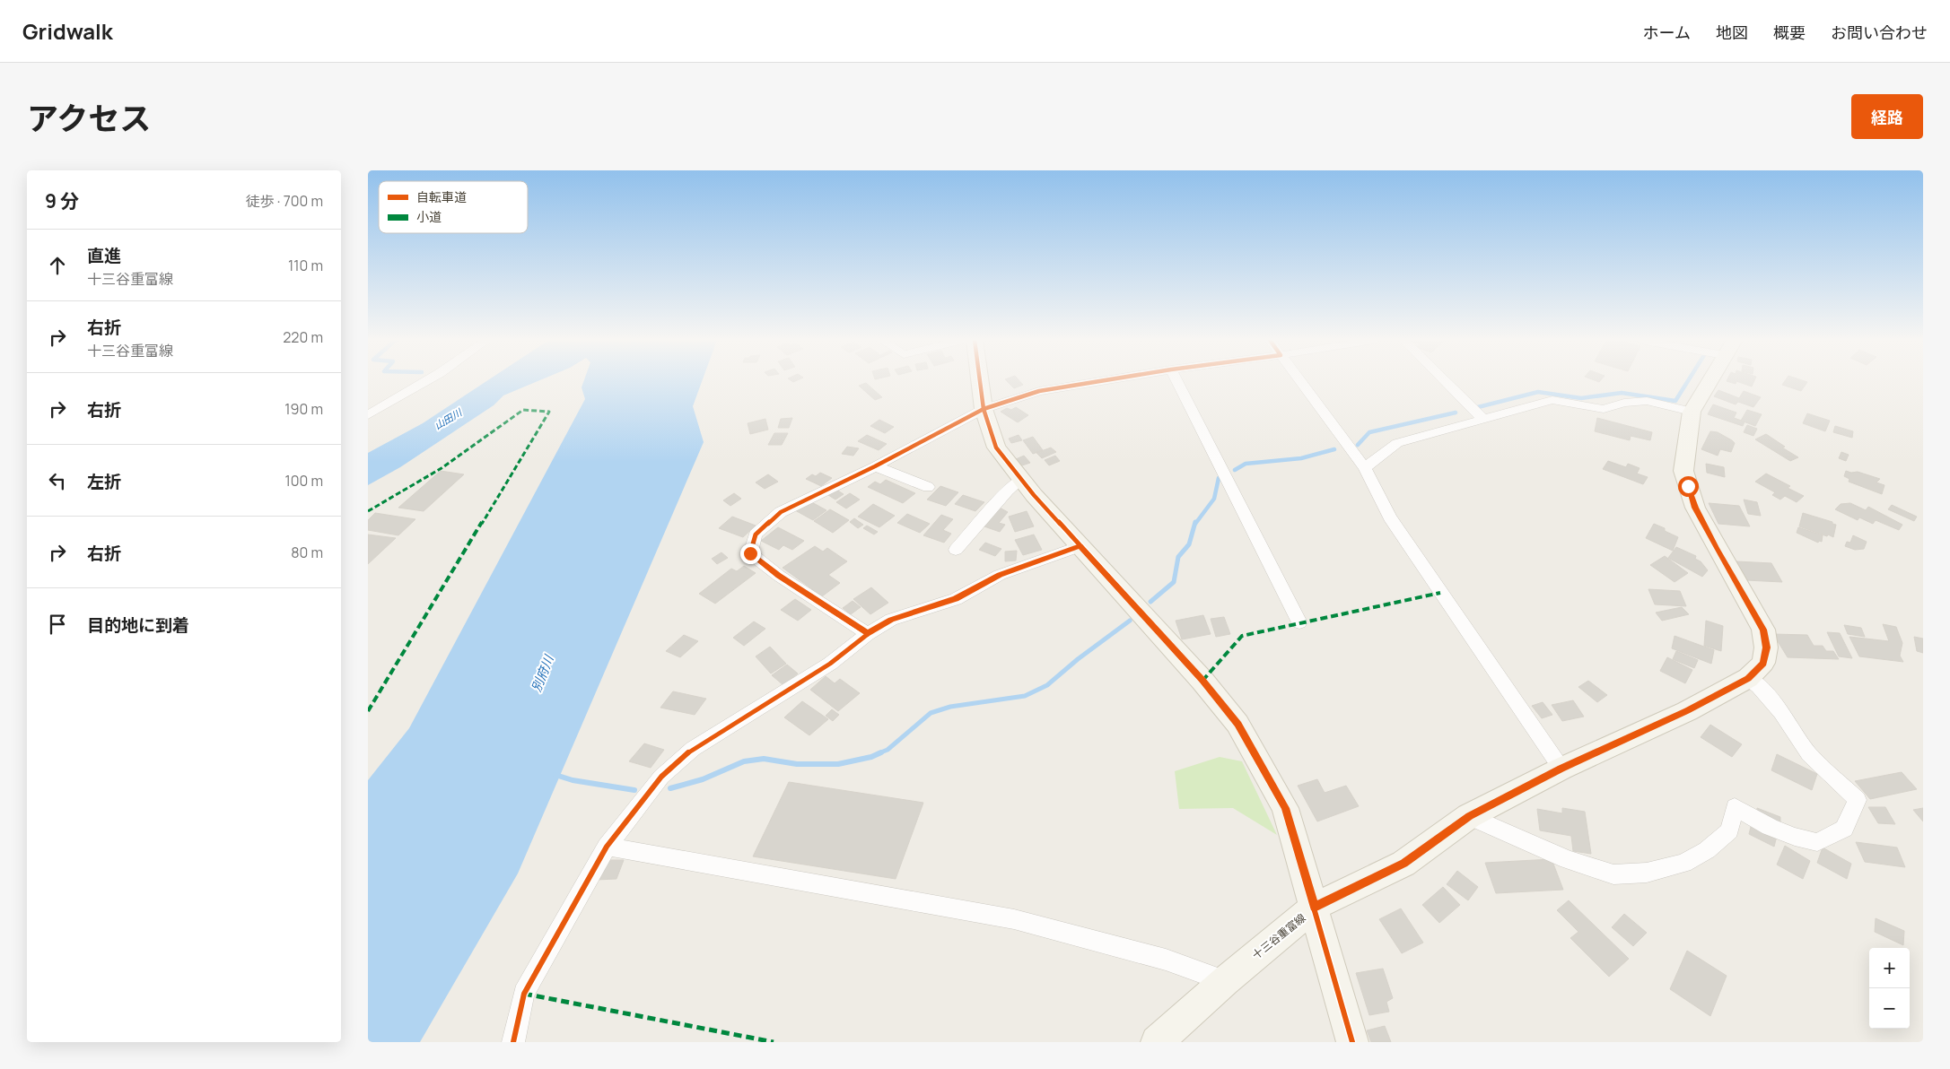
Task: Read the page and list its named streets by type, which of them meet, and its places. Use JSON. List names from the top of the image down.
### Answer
{
  "streets": {
    "main road": ["十三谷重富線"]
  },
  "water": ["山田川", "別府川"],
  "legend": ["自転車道", "小道"],
  "page": {
    "header": "Gridwalk",
    "nav": [
      "ホーム",
      "地図",
      "概要",
      "お問い合わせ"
    ],
    "title": "アクセス",
    "buttons": "経路",
    "heading": ["9 分", "徒歩 · 700 m"],
    "list": [
      ["直進", "十三谷重富線", "110 m"],
      ["右折", "十三谷重富線", "220 m"],
      ["右折", "190 m"],
      ["左折", "100 m"],
      ["右折", "80 m"],
      "目的地に到着"
    ],
    "map_buttons": ["+", "−"]
  }
}
